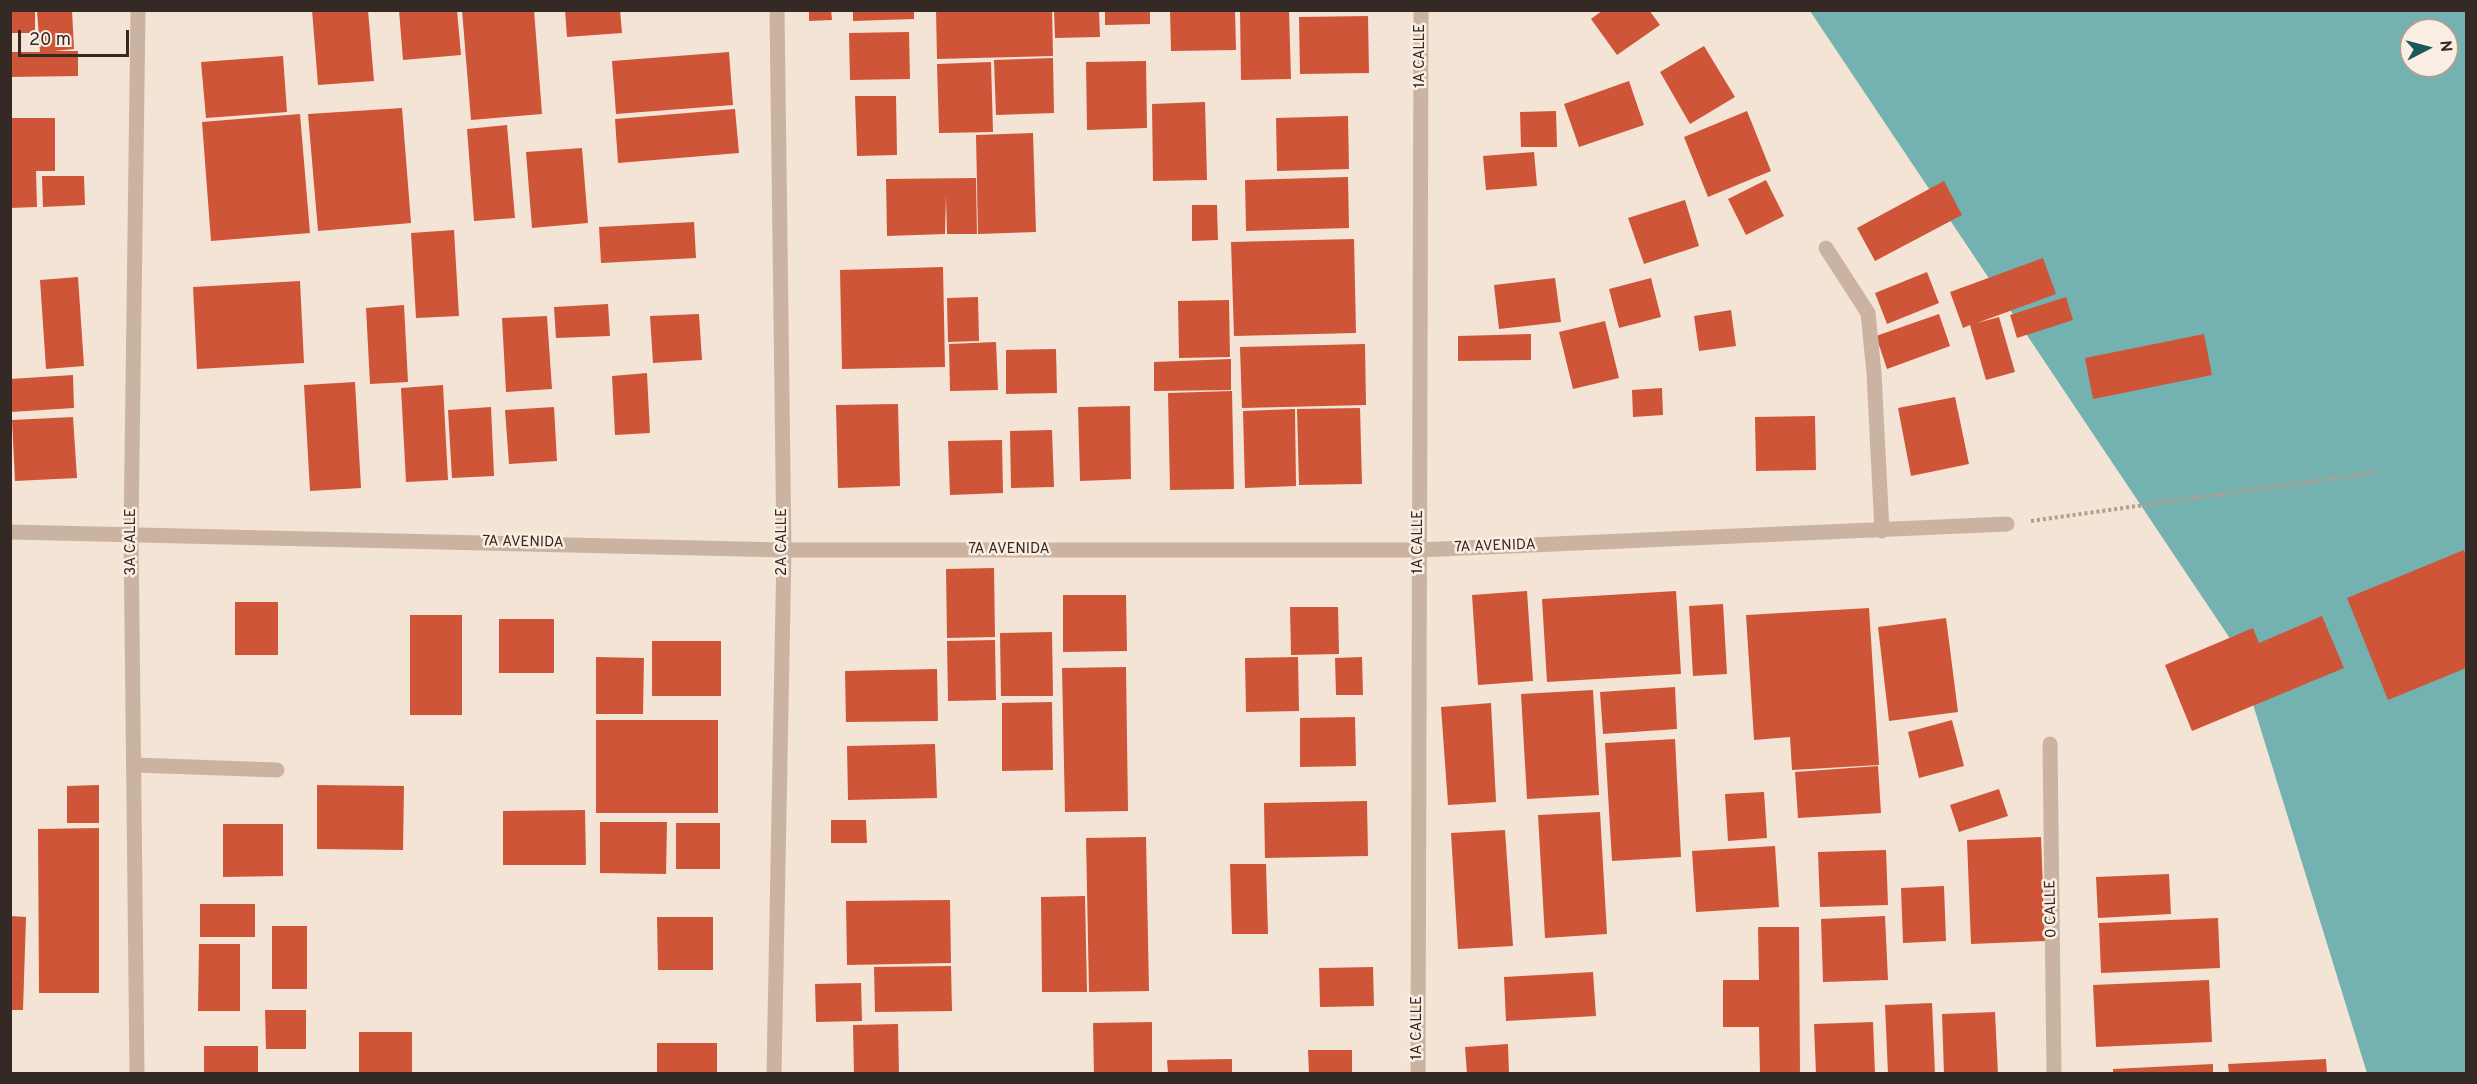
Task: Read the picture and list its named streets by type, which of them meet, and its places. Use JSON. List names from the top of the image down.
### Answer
{
  "streets": {
    "street": [
      "1A CALLE",
      "3A CALLE",
      "2A CALLE",
      "7A AVENIDA",
      "0 CALLE"
    ]
  },
  "crossings": [
    ["1A CALLE", "7A AVENIDA"],
    ["3A CALLE", "7A AVENIDA"],
    ["2A CALLE", "7A AVENIDA"]
  ],
  "scale_bar": "20 m",
  "north": "right"
}
